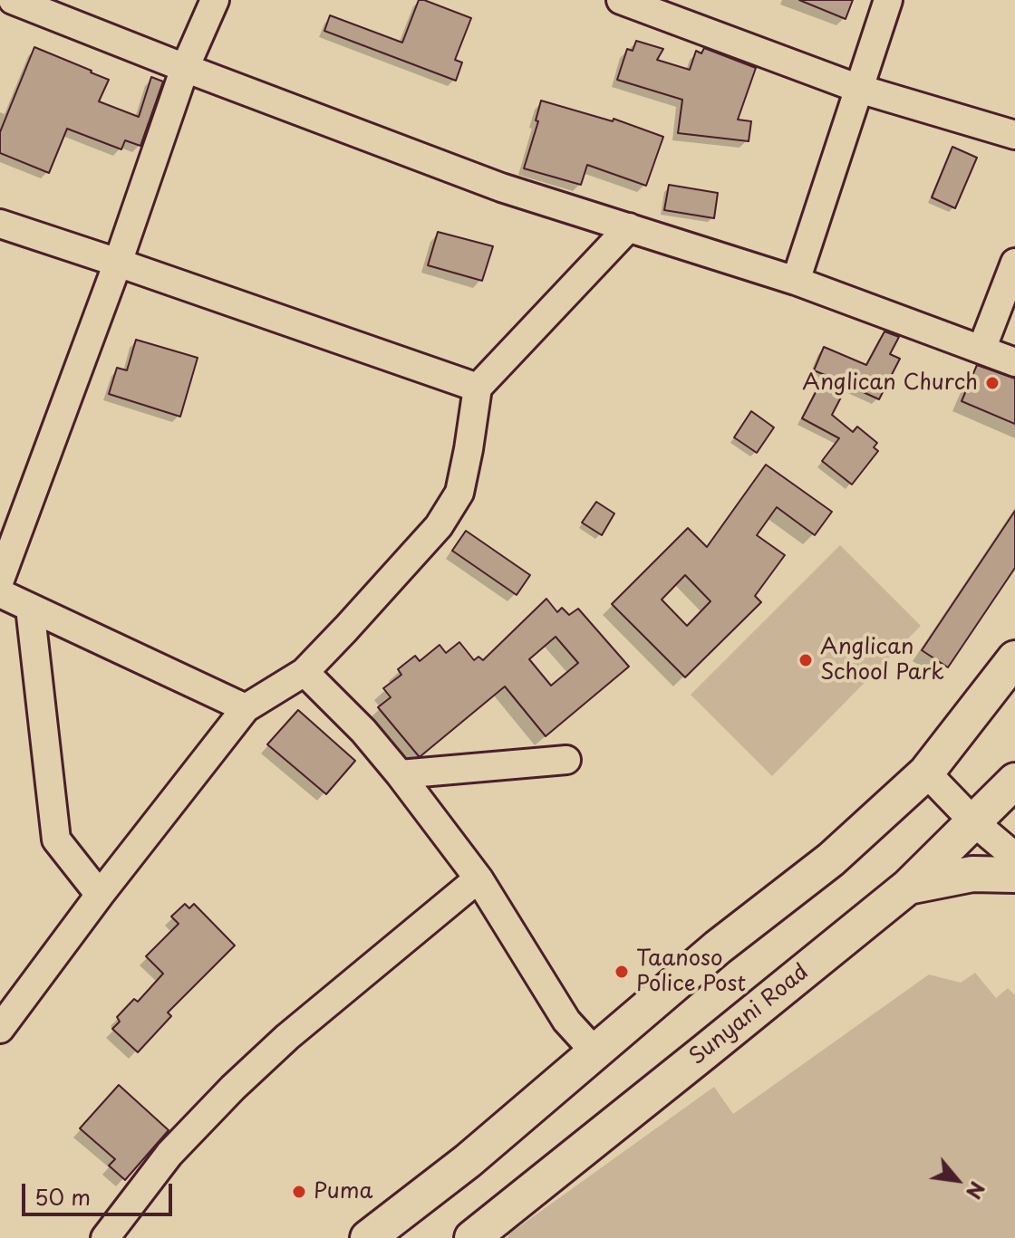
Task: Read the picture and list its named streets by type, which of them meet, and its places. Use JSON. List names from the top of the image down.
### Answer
{
  "streets": {
    "main road": ["Sunyani Road"]
  },
  "places": [
    "Anglican Church",
    "Anglican School Park",
    "Taanoso Police Post",
    "Puma"
  ],
  "scale_bar": "50 m",
  "north": "bottom right"
}
